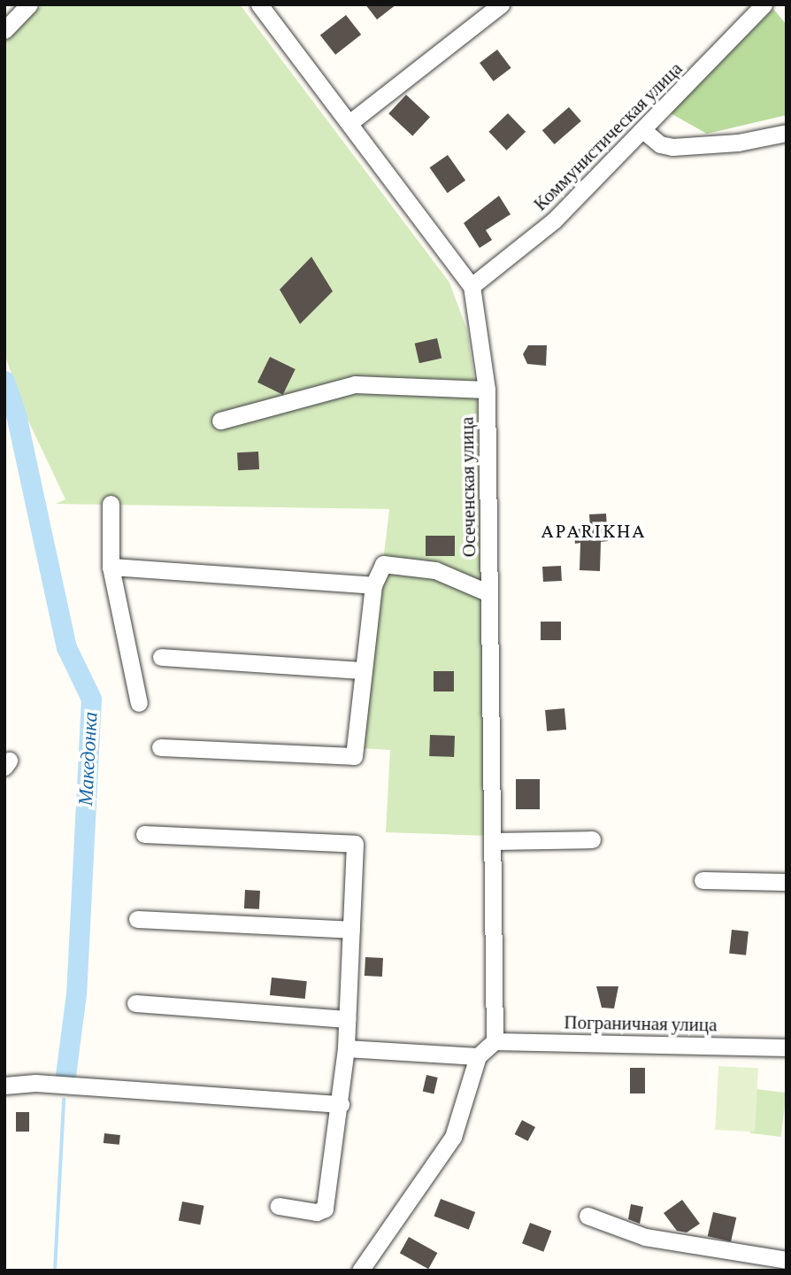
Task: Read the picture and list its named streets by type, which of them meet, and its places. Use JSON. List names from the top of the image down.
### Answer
{
  "streets": {
    "street": ["Коммунистическая улица", "Осеченская улица", "Пограничная улица"]
  },
  "crossings": [
    ["Коммунистическая улица", "Осеченская улица"],
    ["Осеченская улица", "Пограничная улица"]
  ],
  "districts": ["APARIKHA"],
  "water": ["Македонка"]
}
